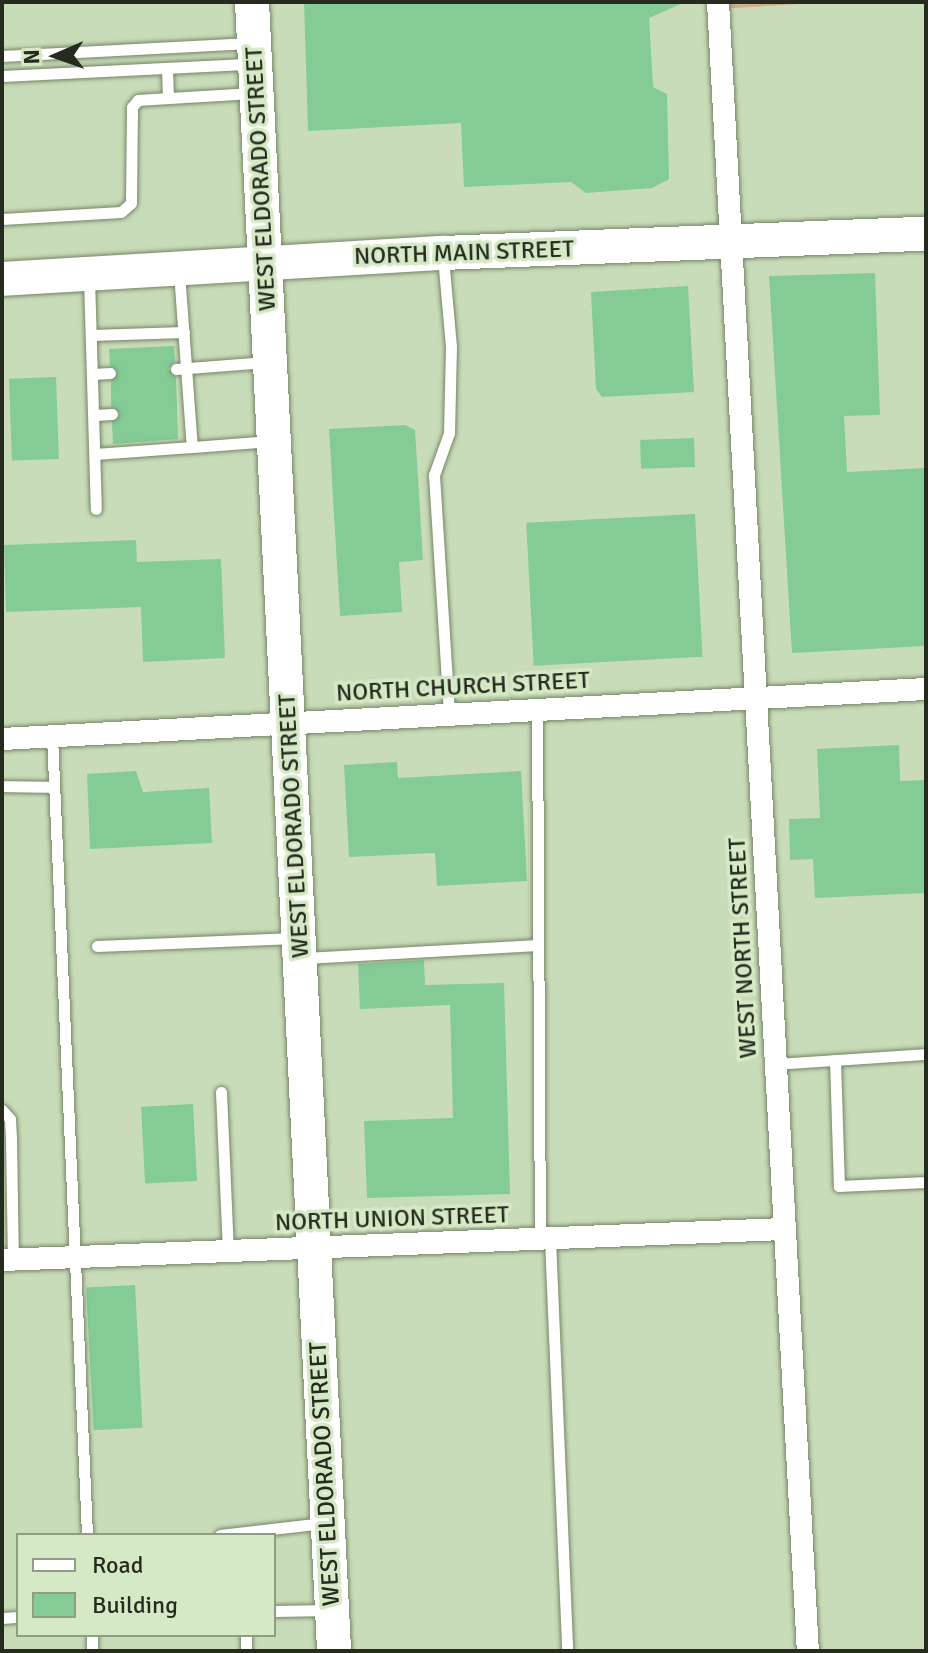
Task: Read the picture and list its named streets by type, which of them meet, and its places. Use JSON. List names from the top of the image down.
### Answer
{
  "streets": {
    "main road": ["WEST ELDORADO STREET", "NORTH MAIN STREET"],
    "street": ["NORTH CHURCH STREET", "WEST NORTH STREET", "NORTH UNION STREET"]
  },
  "crossings": [
    ["WEST ELDORADO STREET", "NORTH MAIN STREET"],
    ["WEST ELDORADO STREET", "NORTH CHURCH STREET"],
    ["WEST ELDORADO STREET", "NORTH UNION STREET"],
    ["NORTH MAIN STREET", "WEST NORTH STREET"],
    ["NORTH CHURCH STREET", "WEST NORTH STREET"],
    ["WEST NORTH STREET", "NORTH UNION STREET"]
  ],
  "legend": ["Road", "Building"],
  "north": "left"
}
